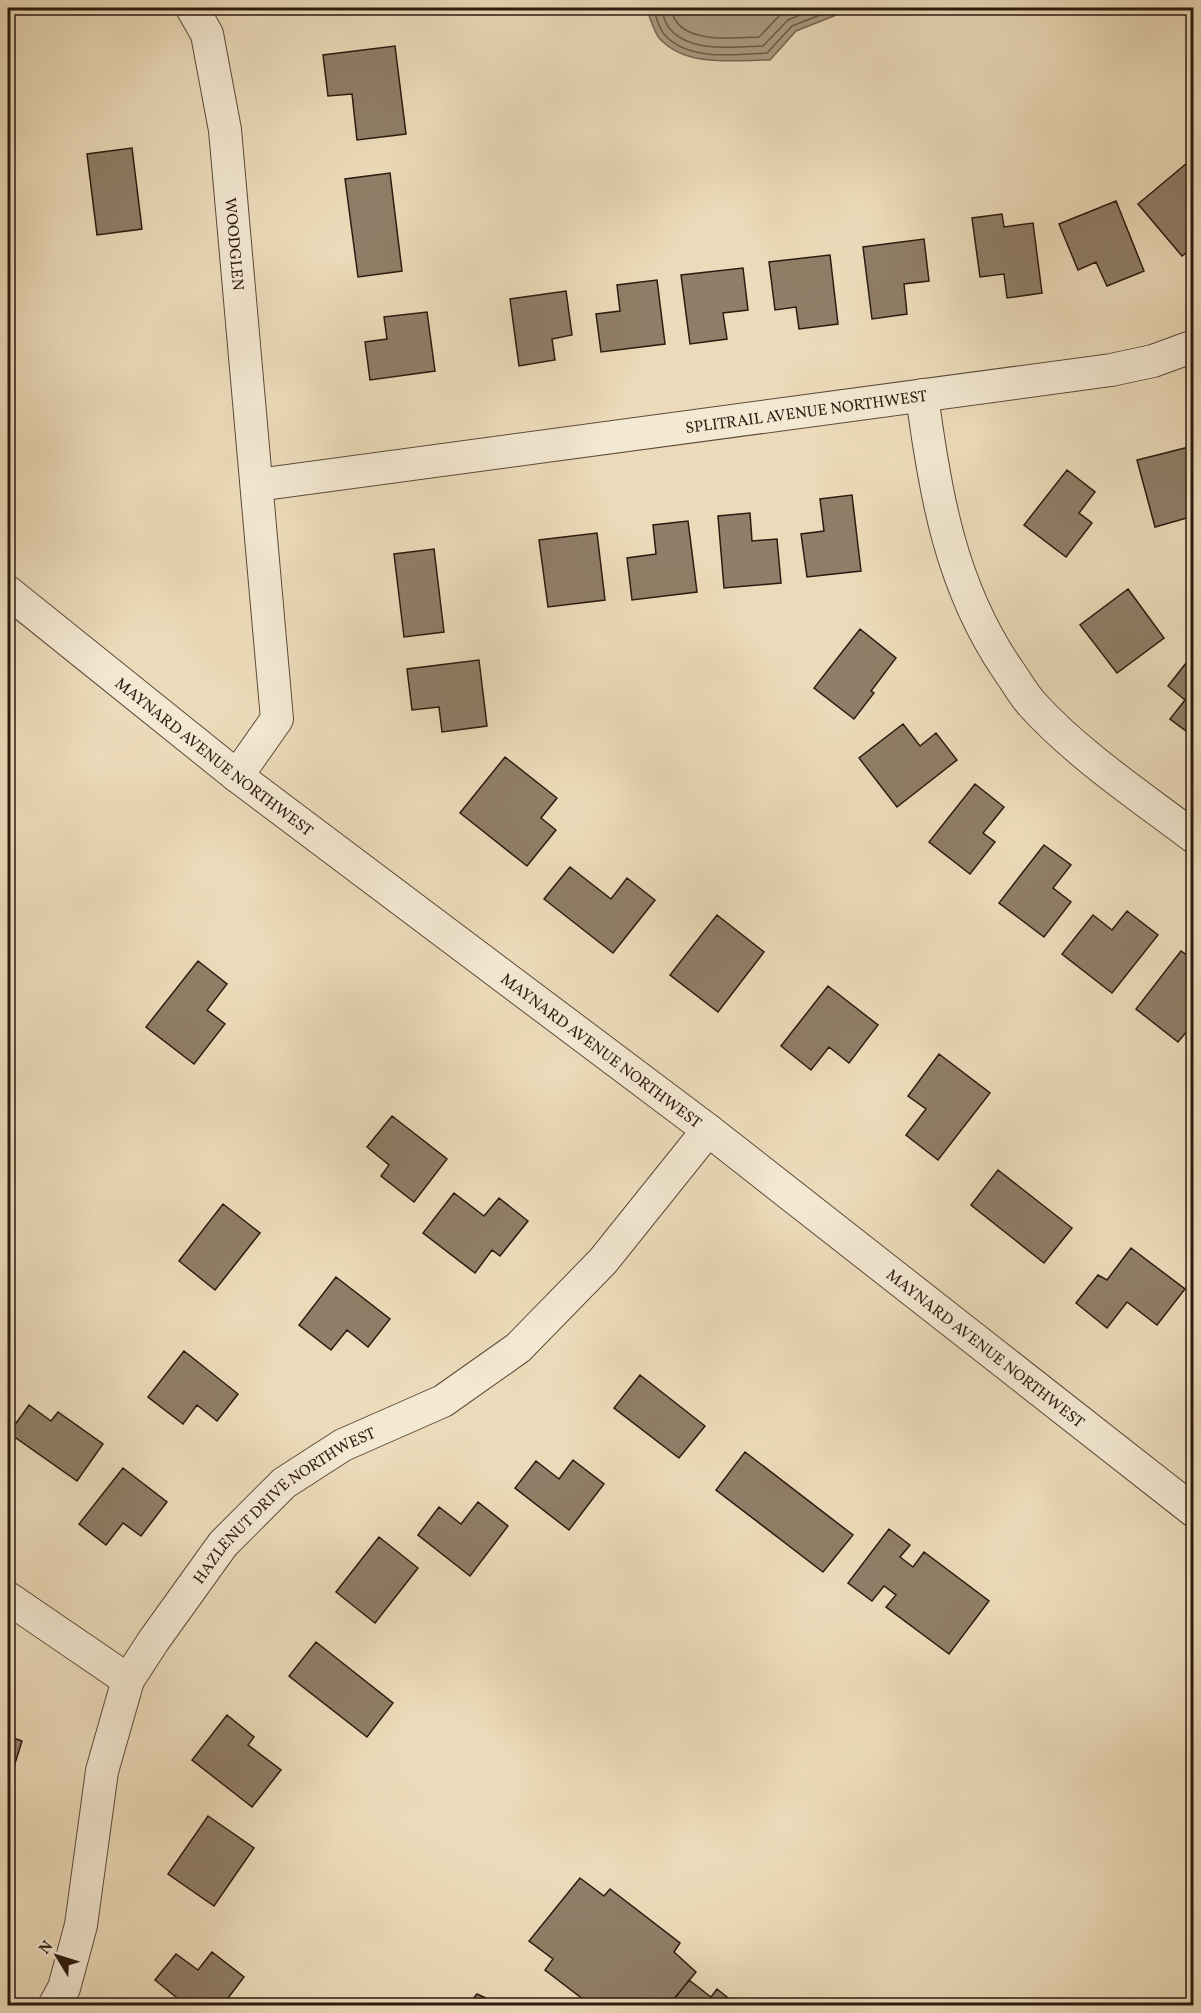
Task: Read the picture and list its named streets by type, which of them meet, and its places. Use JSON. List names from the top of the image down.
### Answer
{
  "streets": {
    "street": [
      "WOODGLEN",
      "SPLITRAIL AVENUE NORTHWEST",
      "MAYNARD AVENUE NORTHWEST",
      "HAZLENUT DRIVE NORTHWEST"
    ]
  },
  "crossings": [
    ["WOODGLEN", "SPLITRAIL AVENUE NORTHWEST"],
    ["WOODGLEN", "MAYNARD AVENUE NORTHWEST"],
    ["MAYNARD AVENUE NORTHWEST", "HAZLENUT DRIVE NORTHWEST"]
  ],
  "north": "top left"
}
